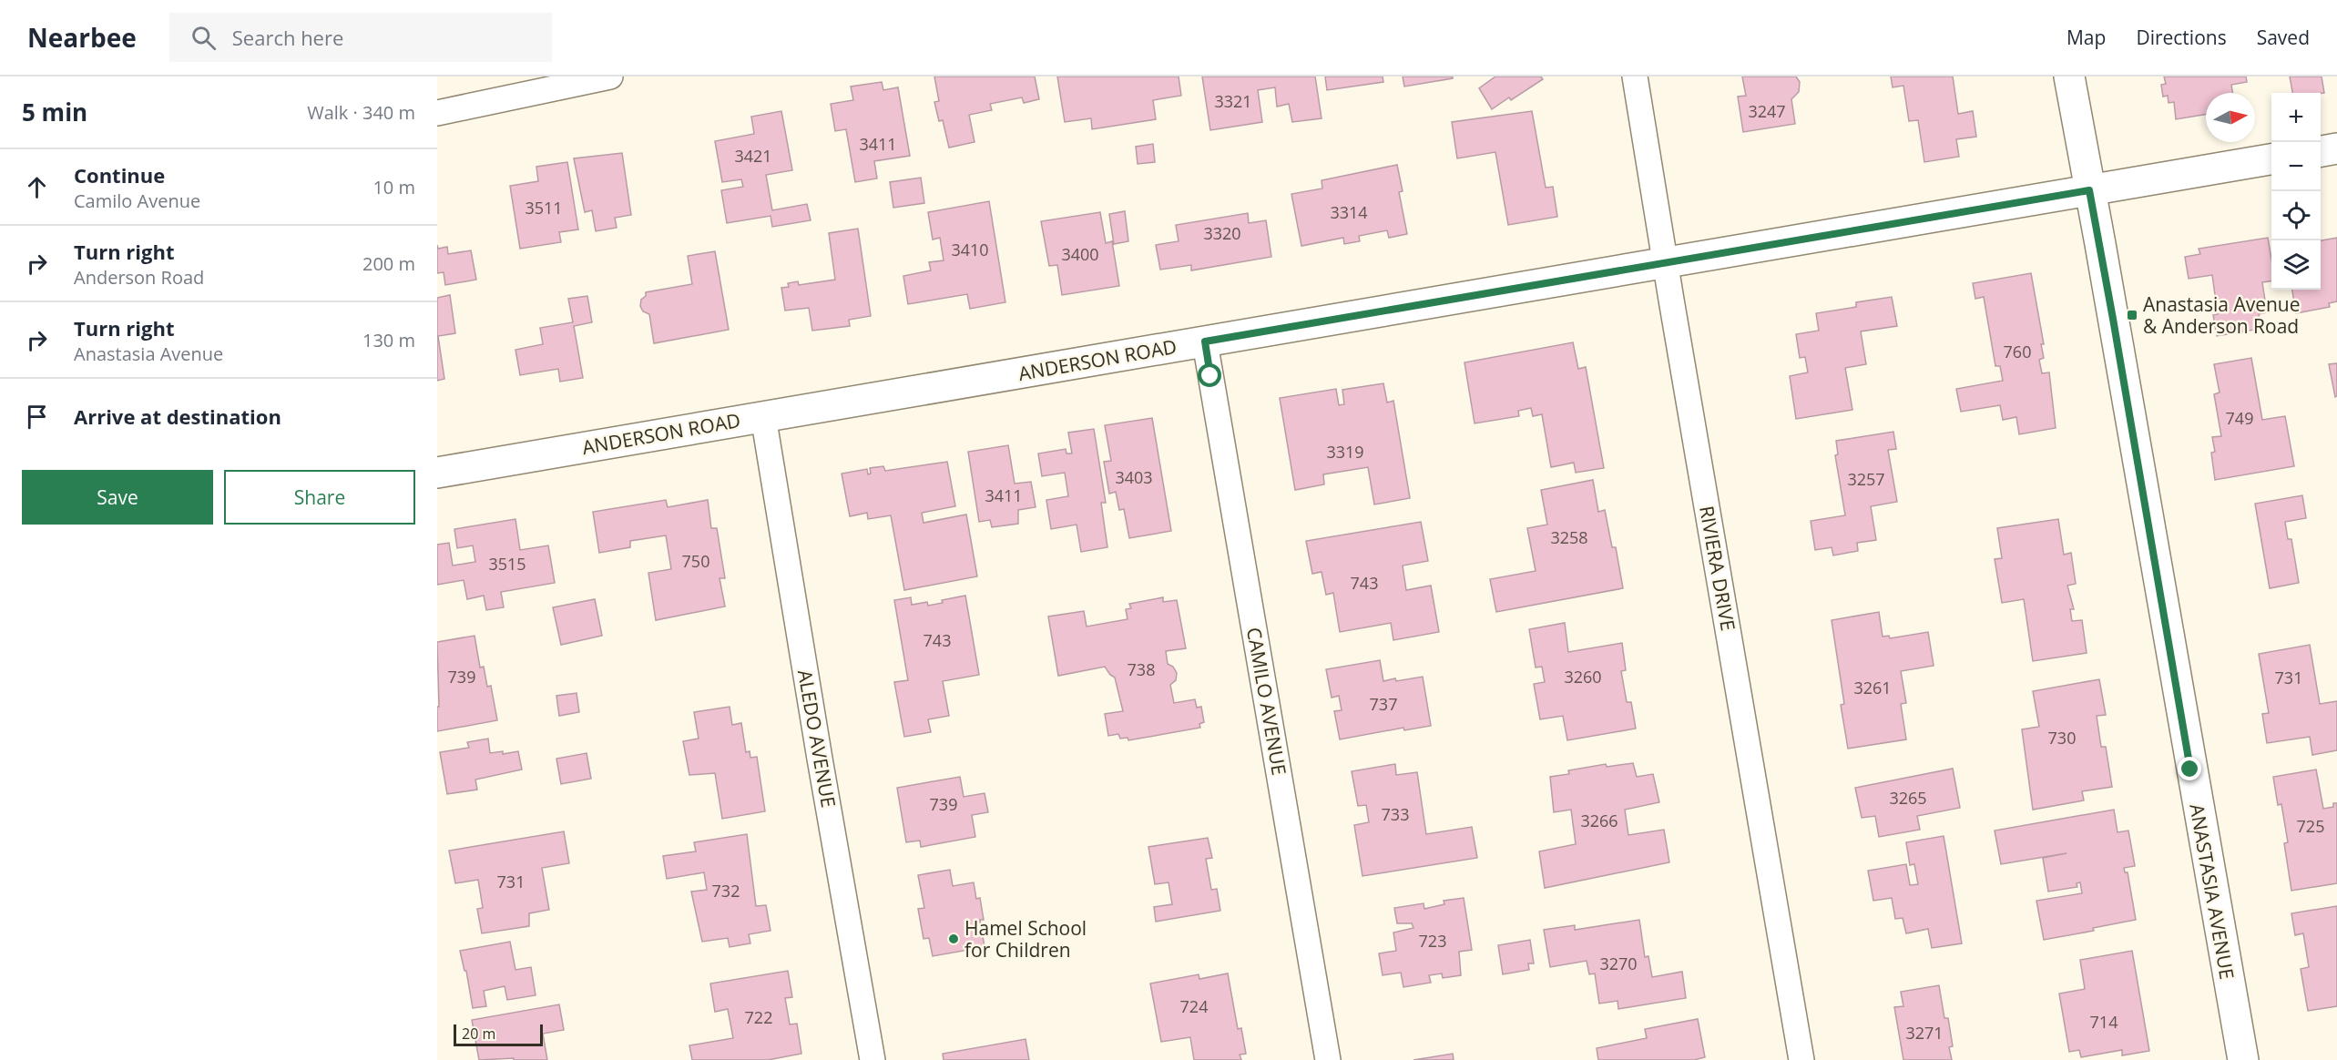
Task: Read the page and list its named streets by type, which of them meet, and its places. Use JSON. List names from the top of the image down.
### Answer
{
  "streets": {
    "street": [
      "ANDERSON ROAD",
      "RIVIERA DRIVE",
      "CAMILO AVENUE",
      "ALEDO AVENUE",
      "ANASTASIA AVENUE"
    ]
  },
  "crossings": [
    ["ANDERSON ROAD", "RIVIERA DRIVE"],
    ["ANDERSON ROAD", "CAMILO AVENUE"],
    ["ANDERSON ROAD", "ALEDO AVENUE"],
    ["ANDERSON ROAD", "ANASTASIA AVENUE"]
  ],
  "places": {
    "transit": ["Anastasia Avenue & Anderson Road"],
    "other": ["Hamel School for Children"]
  },
  "house_numbers": [
    "3321",
    "3247",
    "3411",
    "3421",
    "3511",
    "3314",
    "3320",
    "3410",
    "3400",
    "760",
    "749",
    "3319",
    "3403",
    "3257",
    "3411",
    "3258",
    "750",
    "3515",
    "743",
    "743",
    "738",
    "739",
    "3260",
    "731",
    "3261",
    "737",
    "730",
    "3265",
    "739",
    "733",
    "3266",
    "725",
    "731",
    "732",
    "723",
    "3270",
    "724",
    "722",
    "714",
    "3271"
  ],
  "scale_bar": "20 m",
  "north": "right",
  "page": {
    "header": "Nearbee",
    "search": "Search here",
    "nav": ["Map", "Directions", "Saved"],
    "heading": ["5 min", "Walk · 340 m"],
    "map_buttons": ["+", "−"],
    "list": [
      ["Continue", "Camilo Avenue", "10 m"],
      ["Turn right", "Anderson Road", "200 m"],
      ["Turn right", "Anastasia Avenue", "130 m"],
      "Arrive at destination"
    ],
    "buttons": ["Save", "Share"],
    "scale": "20 m"
  }
}
